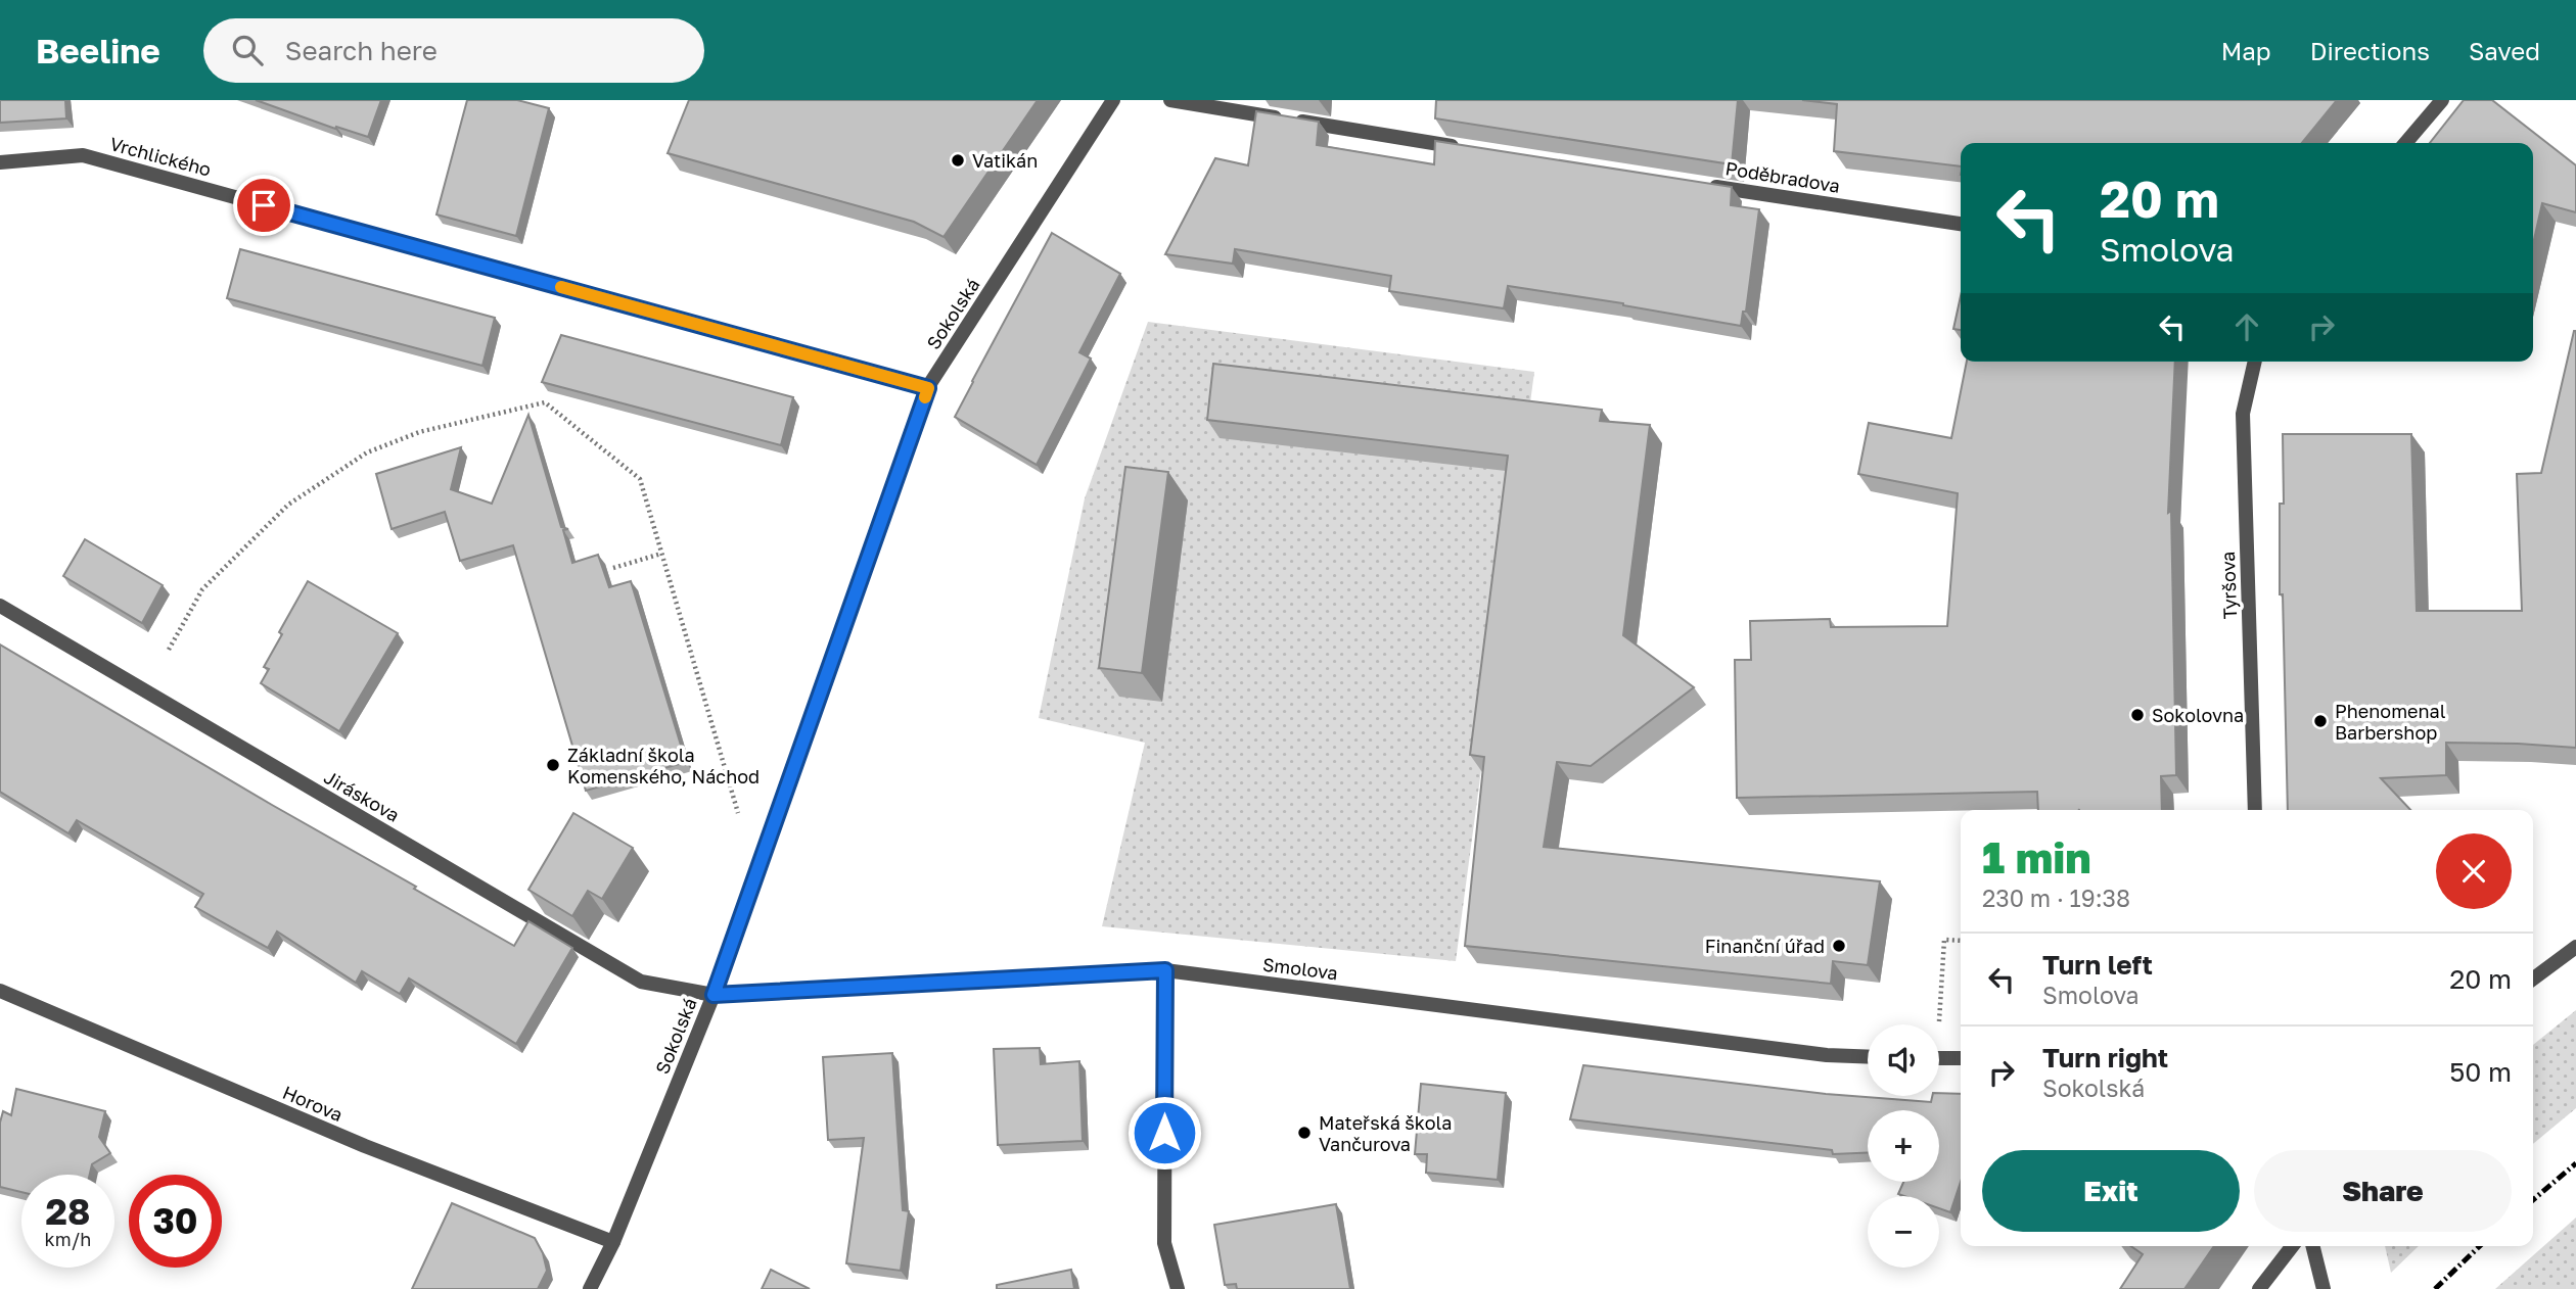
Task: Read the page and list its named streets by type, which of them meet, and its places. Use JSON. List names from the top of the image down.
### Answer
{
  "streets": {
    "street": [
      "Vrchlického",
      "Poděbradova",
      "Sokolská",
      "Tyršova",
      "Jiráskova",
      "Smolova",
      "Horova"
    ]
  },
  "crossings": [
    ["Vrchlického", "Sokolská"],
    ["Sokolská", "Jiráskova"],
    ["Sokolská", "Smolova"],
    ["Sokolská", "Horova"],
    ["Jiráskova", "Smolova"]
  ],
  "places": [
    "Vatikán",
    "Sokolovna",
    "Phenomenal Barbershop",
    "Základní škola Komenského, Náchod",
    "Finanční úřad",
    "Mateřská škola Vančurova"
  ],
  "page": {
    "header": "Beeline",
    "search": "Search here",
    "nav": ["Map", "Directions", "Saved"],
    "turn": ["20 m", "Smolova"],
    "heading": ["1 min", "230 m · 19:38"],
    "list": [
      {
        "name": "Turn left",
        "note": "Smolova",
        "value": "20 m"
      },
      {
        "name": "Turn right",
        "note": "Sokolská",
        "value": "50 m"
      }
    ],
    "map_buttons": ["+", "−"],
    "buttons": ["Exit", "Share"],
    "speed": "28 km/h",
    "limit": "30"
  }
}
